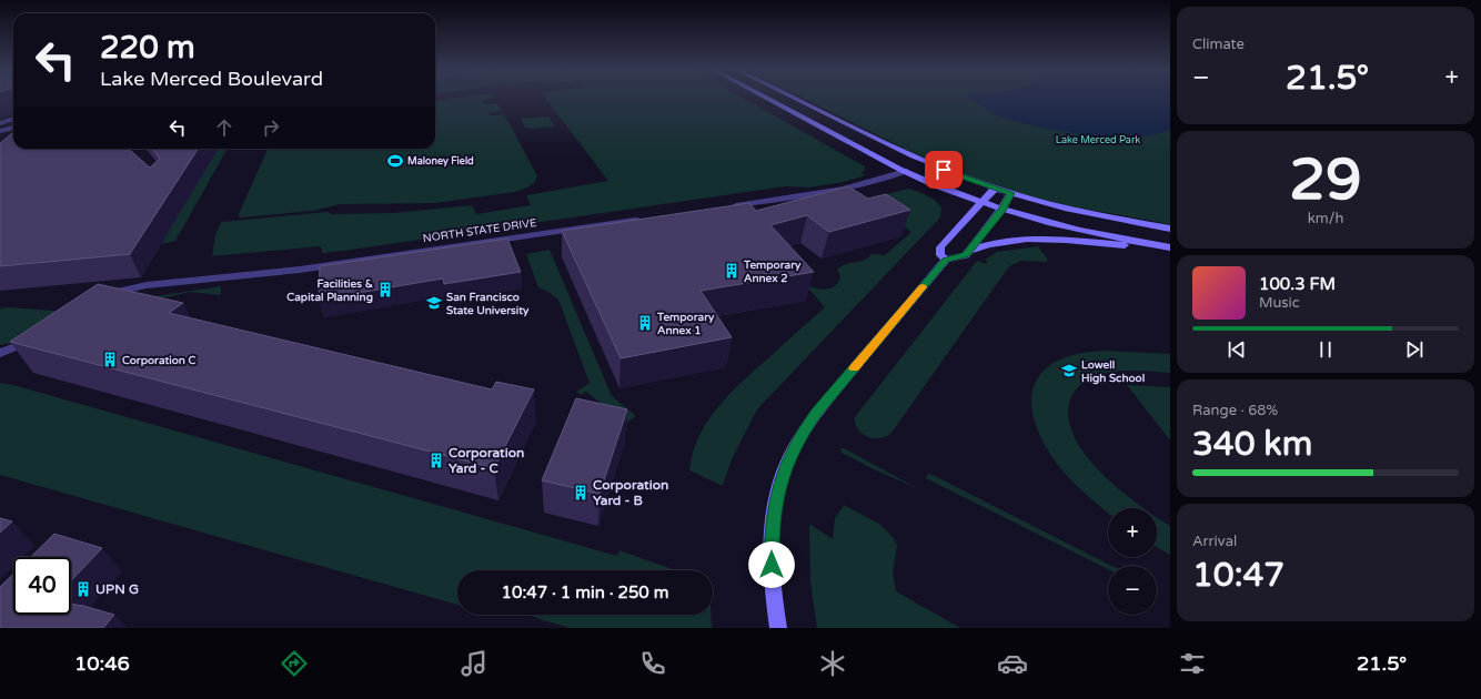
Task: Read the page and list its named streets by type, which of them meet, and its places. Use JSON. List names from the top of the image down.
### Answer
{
  "streets": {
    "street": ["NORTH STATE DRIVE"]
  },
  "parks": ["Lake Merced Park"],
  "places": {
    "sports": ["Maloney Field"],
    "building": [
      "Temporary Annex 2",
      "Facilities & Capital Planning",
      "Temporary Annex 1",
      "Corporation C",
      "Corporation Yard - C",
      "Corporation Yard - B",
      "UPN G"
    ],
    "school or university": ["San Francisco State University", "Lowell High School"]
  },
  "page": {
    "tile": [
      "Climate",
      ["29", "km/h"],
      ["Range · 68%", "340 km"],
      ["Arrival", "10:47"]
    ],
    "turn": ["220 m", "Lake Merced Boulevard"],
    "heat": ["−", "21.5°", "+"],
    "song": ["100.3 FM", "Music"],
    "map_buttons": ["+", "−"],
    "limit": "40",
    "trip": "10:47 · 1 min · 250 m",
    "tabs": ["10:46", "21.5°"]
  }
}
